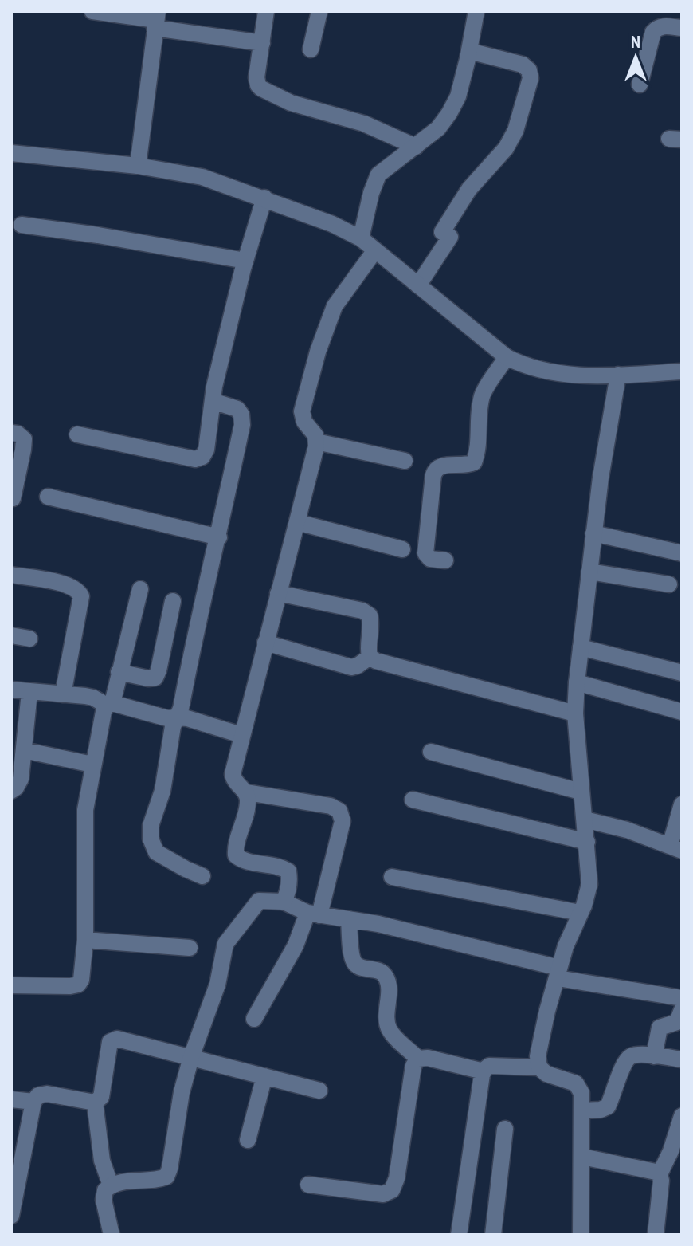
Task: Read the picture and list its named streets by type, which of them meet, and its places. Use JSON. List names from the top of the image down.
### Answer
{
  "north": "top"
}
